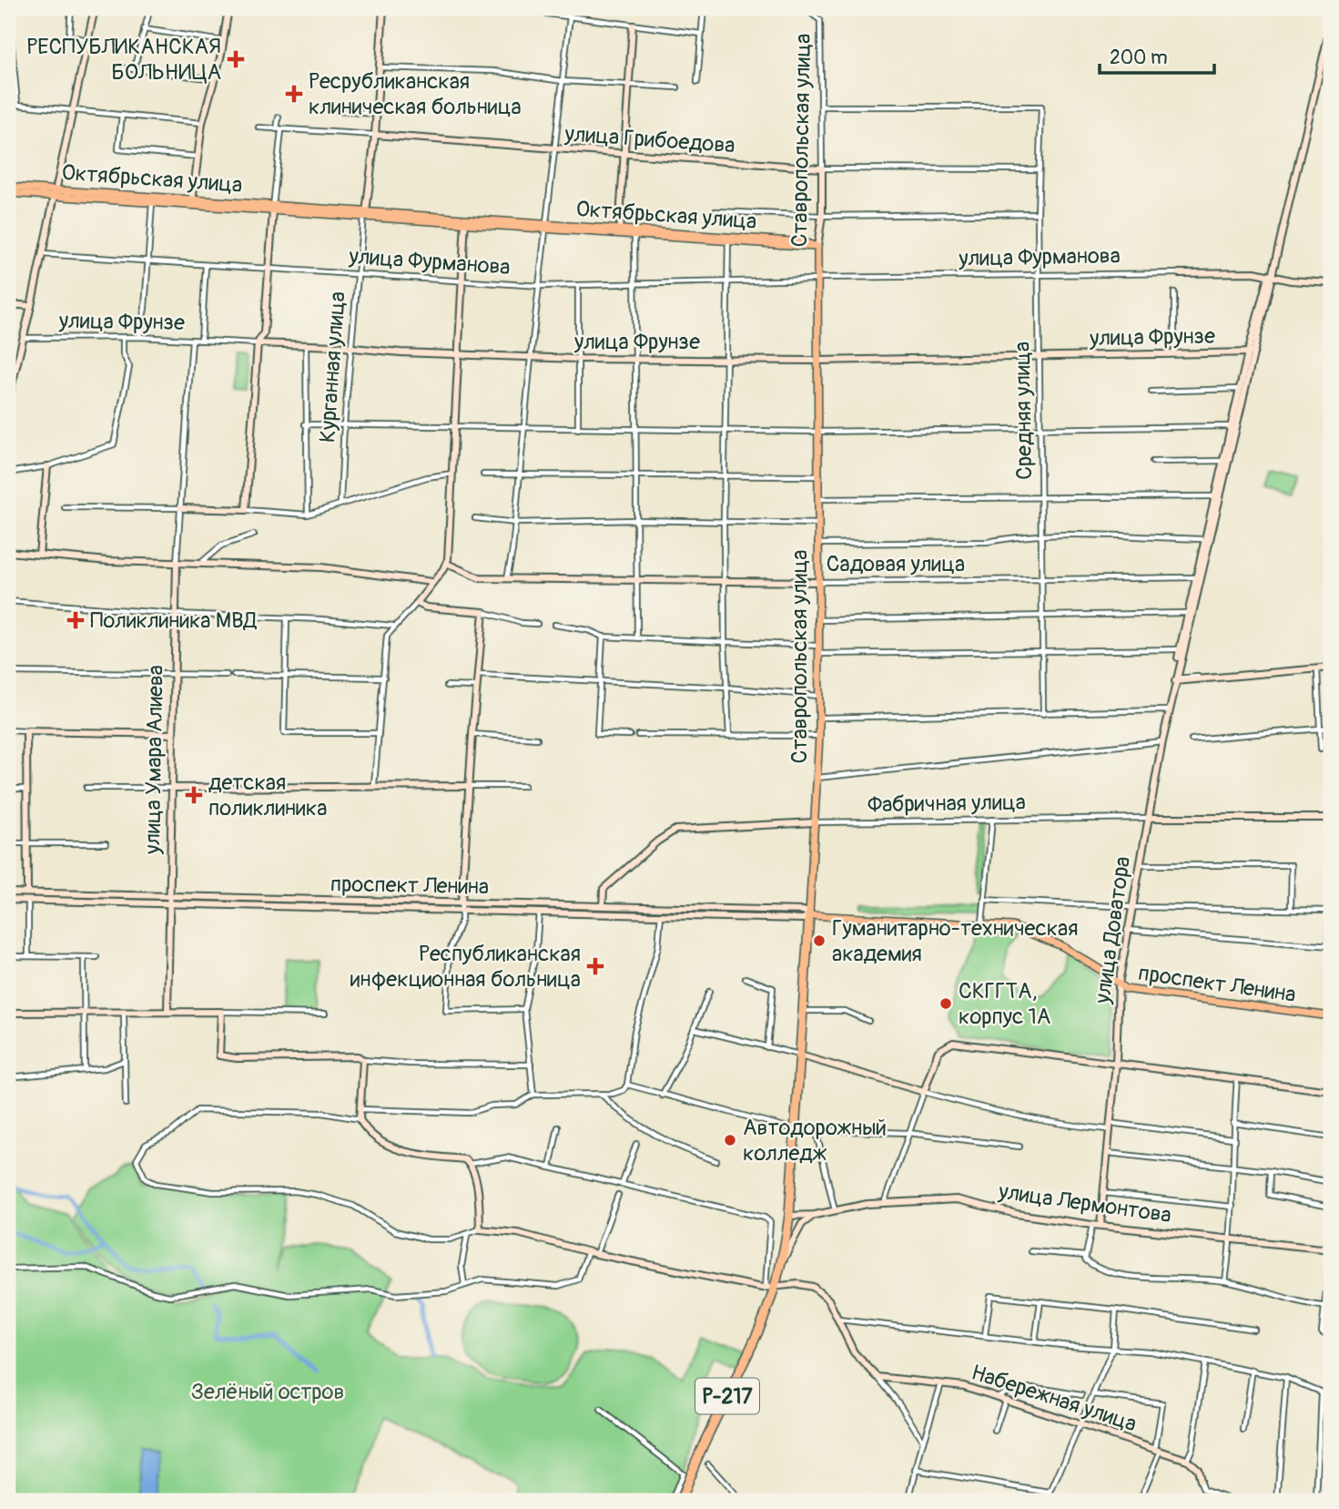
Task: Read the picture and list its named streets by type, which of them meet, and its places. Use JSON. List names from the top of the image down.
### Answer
{
  "streets": {
    "highway": ["Ставропольская улица", "Р-217"],
    "main road": ["Октябрьская улица", "проспект Ленина"],
    "street": [
      "улица Грибоедова",
      "улица Фурманова",
      "улица Фрунзе",
      "Курганная улица",
      "Средняя улица",
      "Садовая улица",
      "улица Умара Алиева",
      "Фабричная улица",
      "улица Доватора",
      "улица Лермонтова",
      "Набережная улица"
    ]
  },
  "crossings": [
    ["улица Грибоедова", "Ставропольская улица"],
    ["улица Грибоедова", "Курганная улица"],
    ["улица Грибоедова", "Средняя улица"],
    ["Ставропольская улица", "Октябрьская улица"],
    ["Ставропольская улица", "улица Фурманова"],
    ["Ставропольская улица", "улица Фрунзе"],
    ["Ставропольская улица", "Средняя улица"],
    ["Ставропольская улица", "Садовая улица"],
    ["Ставропольская улица", "Фабричная улица"],
    ["Ставропольская улица", "проспект Ленина"],
    ["Ставропольская улица", "улица Лермонтова"],
    ["Ставропольская улица", "Р-217"],
    ["Октябрьская улица", "Курганная улица"],
    ["улица Фурманова", "Курганная улица"],
    ["улица Фурманова", "Средняя улица"],
    ["улица Фурманова", "улица Доватора"],
    ["улица Фрунзе", "Курганная улица"],
    ["улица Фрунзе", "Средняя улица"],
    ["улица Фрунзе", "улица Умара Алиева"],
    ["улица Фрунзе", "улица Доватора"],
    ["Средняя улица", "Садовая улица"],
    ["Садовая улица", "улица Доватора"],
    ["улица Умара Алиева", "проспект Ленина"],
    ["Фабричная улица", "проспект Ленина"],
    ["Фабричная улица", "улица Доватора"],
    ["проспект Ленина", "улица Доватора"],
    ["улица Доватора", "улица Лермонтова"]
  ],
  "parks": ["Зелёный остров"],
  "places": {
    "health": [
      "РЕСПУБЛИКАНСКАЯ БОЛЬНИЦА",
      "Ресрубликанская клиническая больница",
      "Поликлиника МВД",
      "детская поликлиника",
      "Республиканская инфекционная больница"
    ],
    "other": ["Гуманитарно-техническая академия", "СКГГТА, корпус 1А", "Автодорожный колледж"]
  },
  "scale_bar": "200 m"
}
